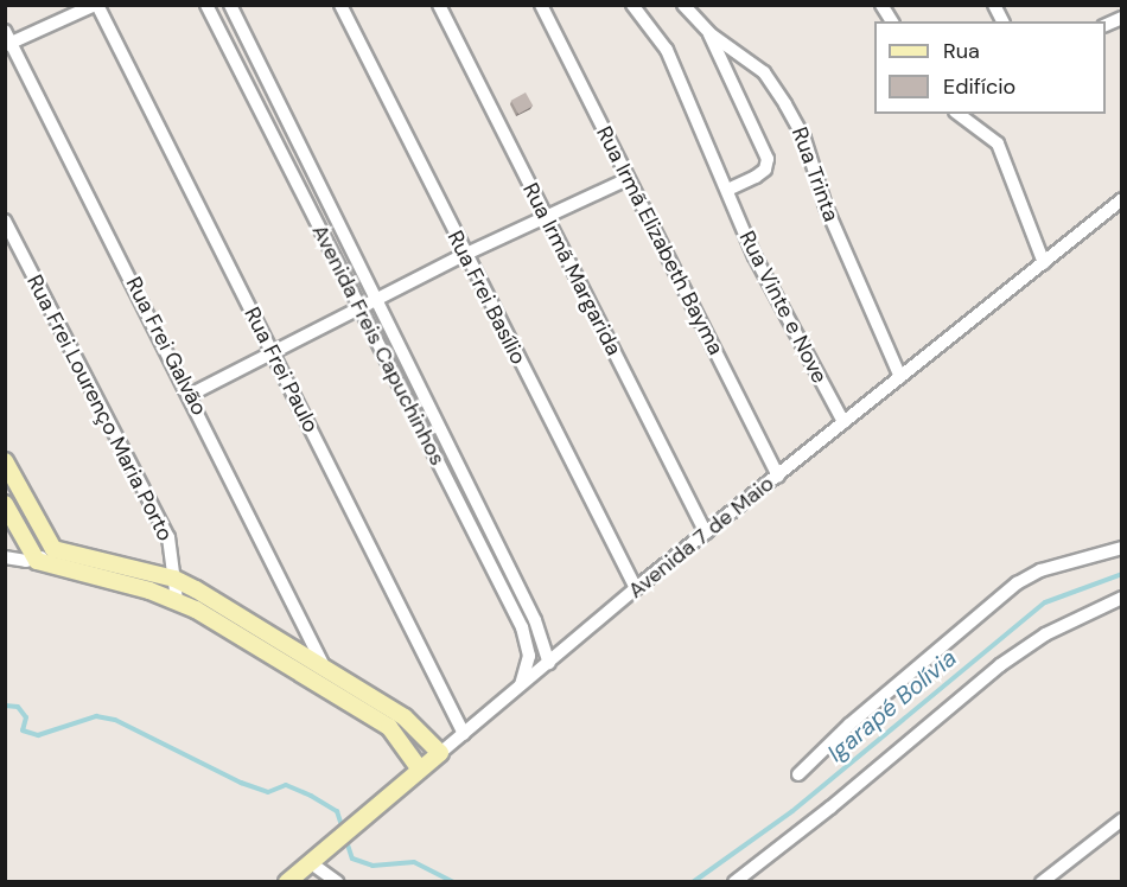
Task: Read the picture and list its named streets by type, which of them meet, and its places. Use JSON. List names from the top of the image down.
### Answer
{
  "streets": {
    "street": [
      "Rua Trinta",
      "Rua Irmã Elizabeth Bayma",
      "Rua Irmã Margarida",
      "Rua Frei Basílio",
      "Rua Vinte e Nove",
      "Avenida Freis Capuchinhos",
      "Rua Frei Galvão",
      "Rua Frei Paulo",
      "Rua Frei Lourenço Maria Porto",
      "Avenida 7 de Maio"
    ]
  },
  "crossings": [
    ["Rua Trinta", "Avenida 7 de Maio"],
    ["Rua Irmã Elizabeth Bayma", "Avenida 7 de Maio"],
    ["Rua Irmã Margarida", "Avenida 7 de Maio"],
    ["Rua Frei Basílio", "Avenida 7 de Maio"],
    ["Rua Vinte e Nove", "Avenida 7 de Maio"],
    ["Avenida Freis Capuchinhos", "Avenida 7 de Maio"],
    ["Rua Frei Paulo", "Avenida 7 de Maio"]
  ],
  "water": ["Igarapé Bolívia"],
  "legend": ["Rua", "Edifício"]
}
